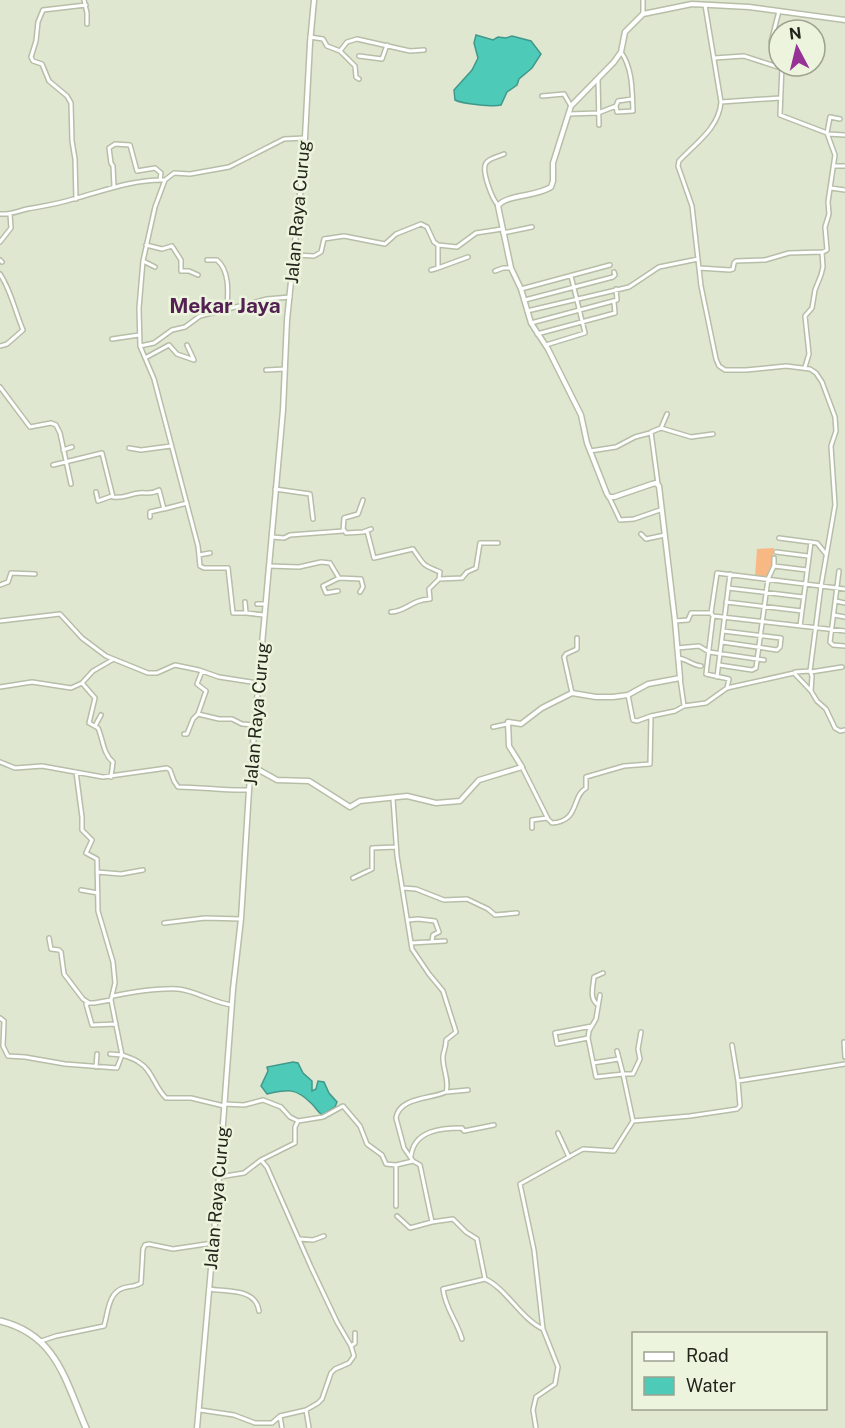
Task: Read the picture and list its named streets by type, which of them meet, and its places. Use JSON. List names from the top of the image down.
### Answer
{
  "streets": {
    "street": ["Jalan Raya Curug"]
  },
  "districts": ["Mekar Jaya"],
  "legend": ["Road", "Water"],
  "north": "top"
}
